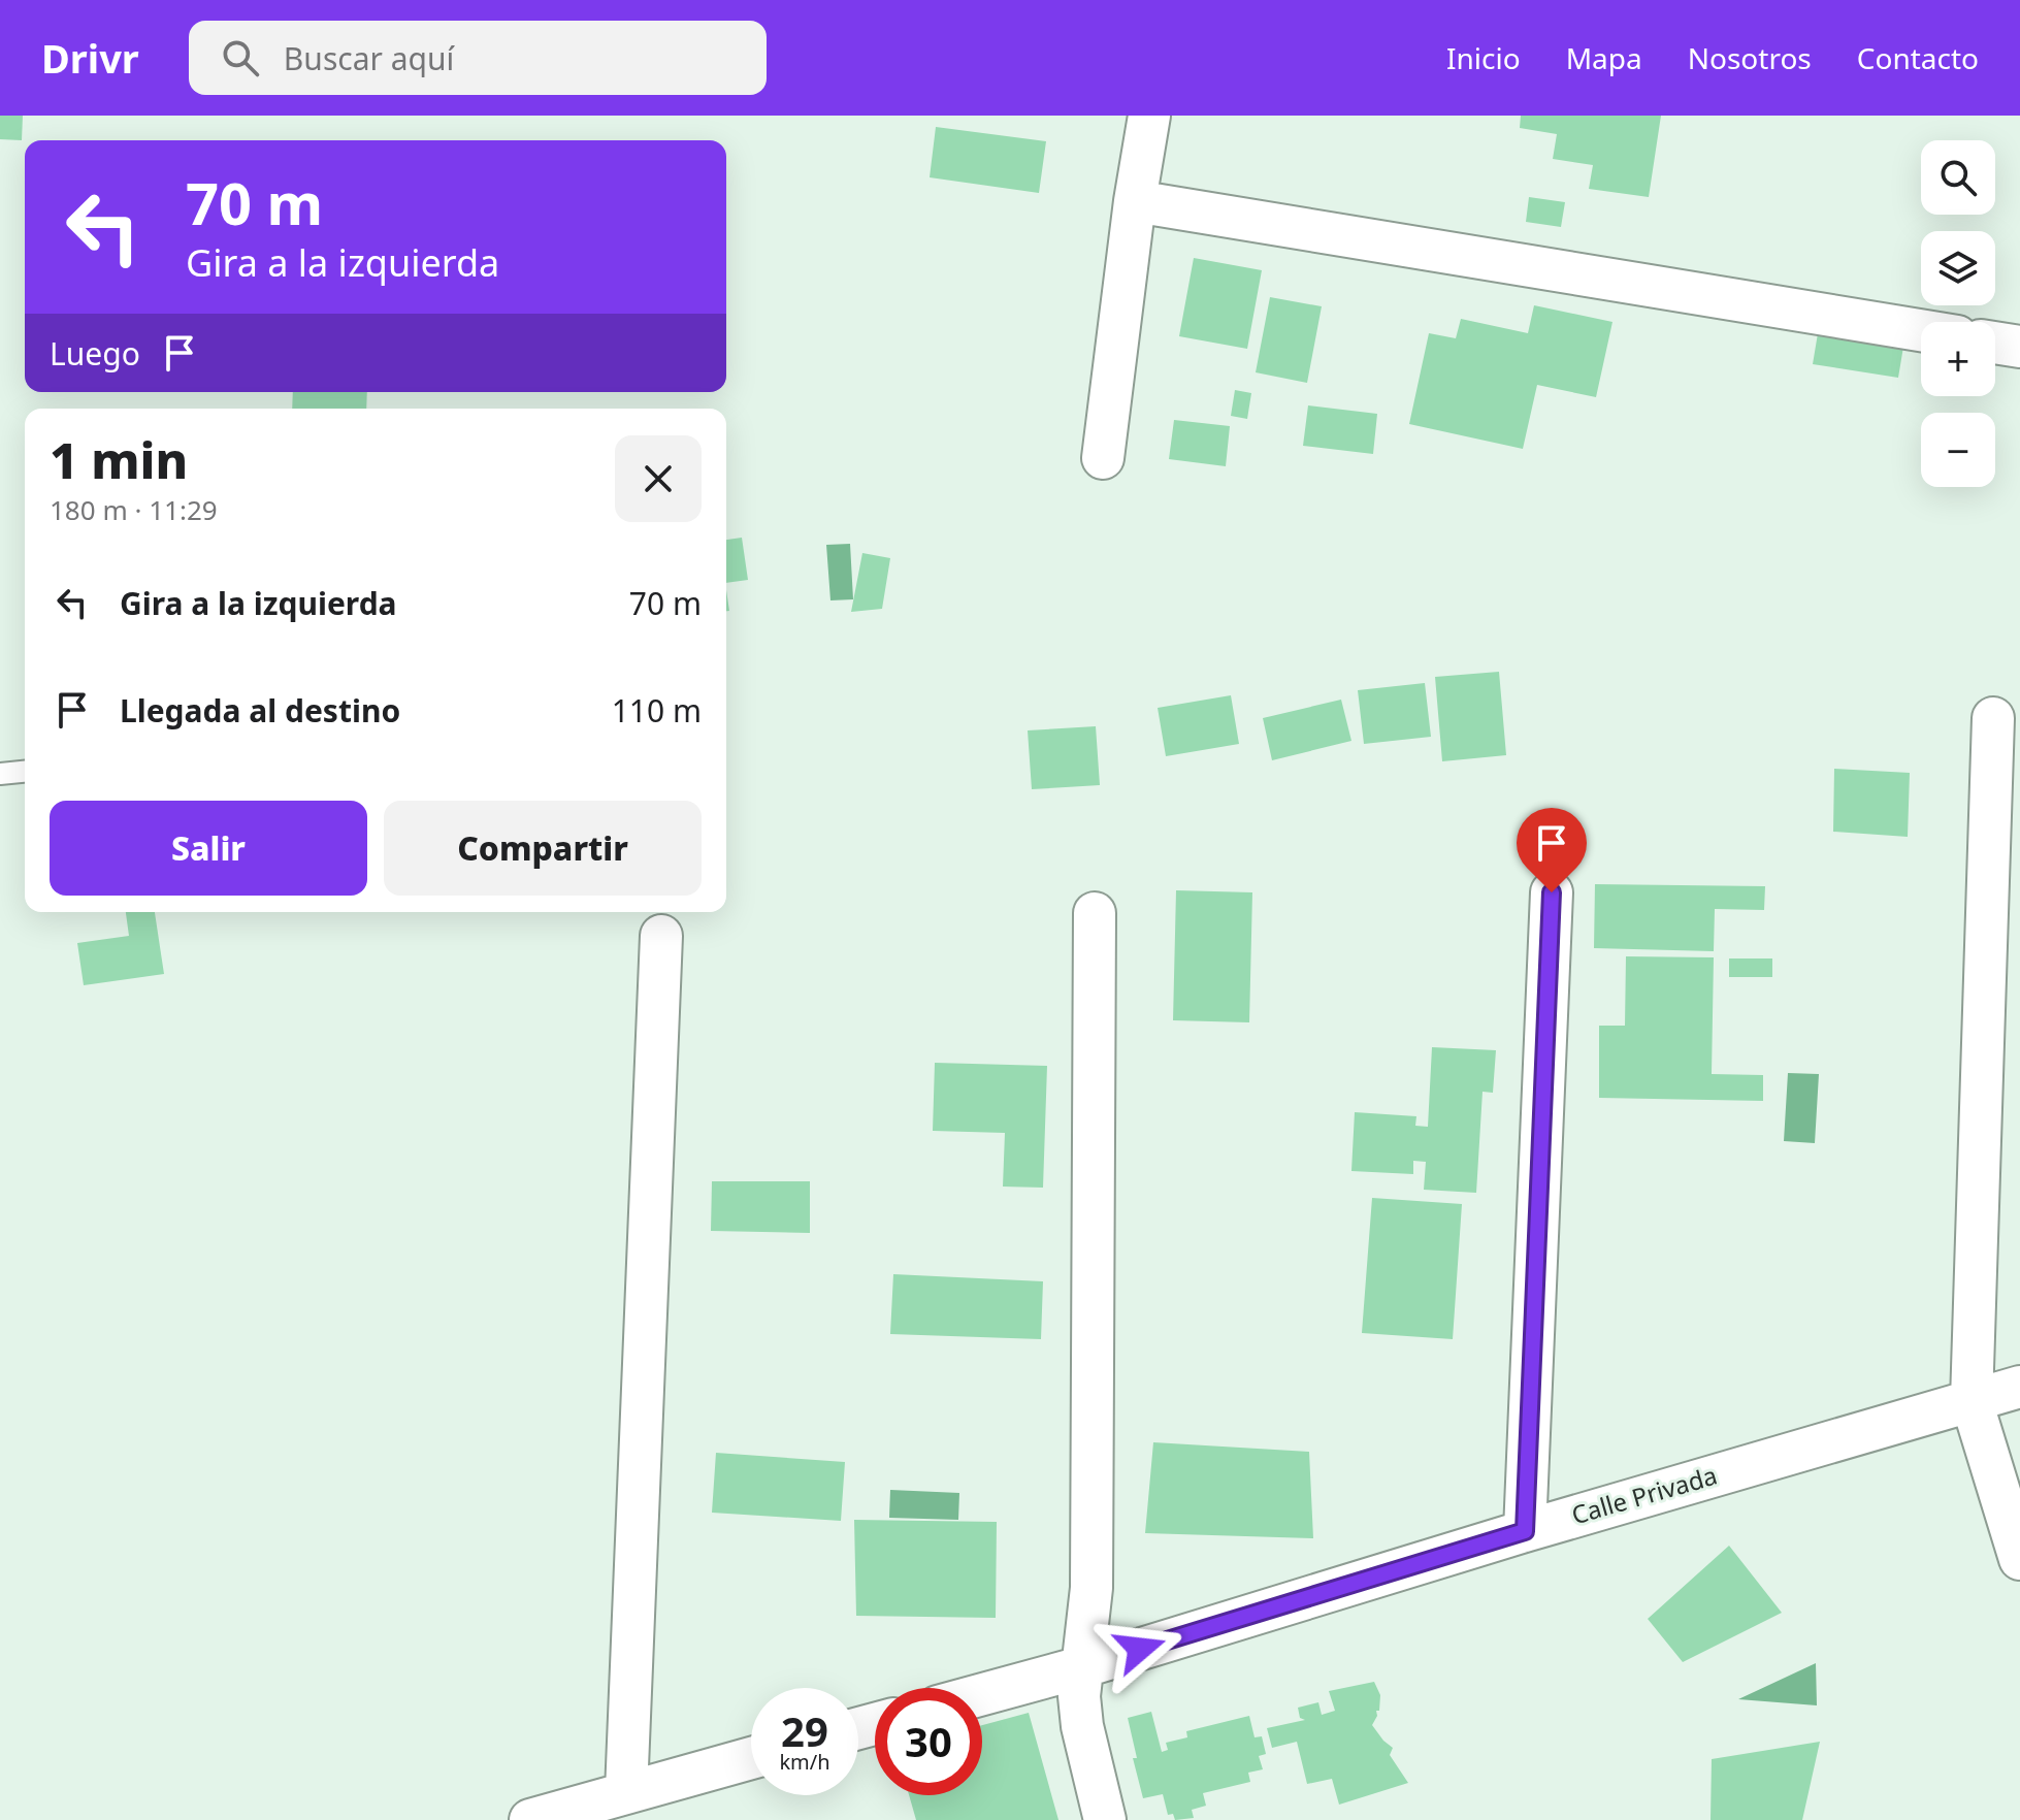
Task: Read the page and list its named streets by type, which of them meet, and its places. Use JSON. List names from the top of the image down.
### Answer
{
  "streets": {
    "street": ["Calle Privada"]
  },
  "page": {
    "header": "Drivr",
    "search": "Buscar aquí",
    "nav": [
      "Inicio",
      "Mapa",
      "Nosotros",
      "Contacto"
    ],
    "map_buttons": ["+", "−"],
    "turn": ["70 m", "Gira a la izquierda"],
    "then": "Luego",
    "heading": ["1 min", "180 m · 11:29"],
    "list": [
      {
        "name": "Gira a la izquierda",
        "value": "70 m"
      },
      {
        "name": "Llegada al destino",
        "value": "110 m"
      }
    ],
    "buttons": ["Salir", "Compartir"],
    "speed": "29 km/h",
    "limit": "30"
  }
}
